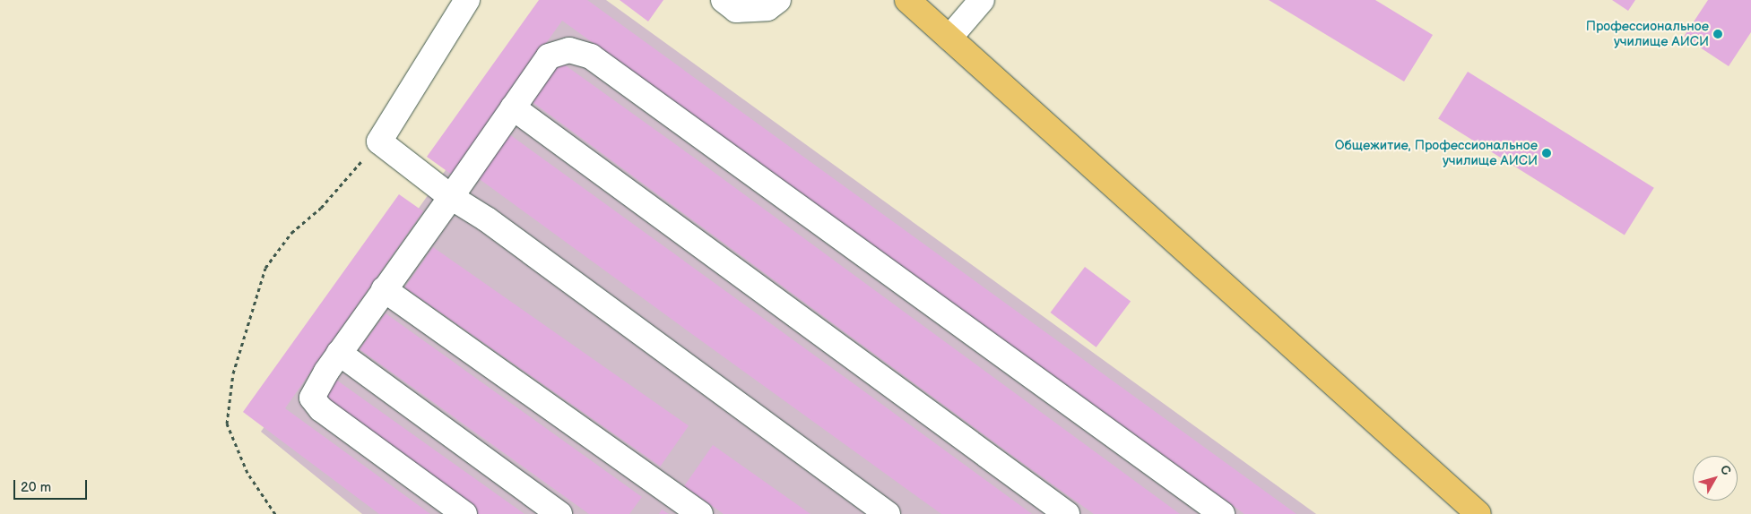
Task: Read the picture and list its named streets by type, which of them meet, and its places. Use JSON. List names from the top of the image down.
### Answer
{
  "places": ["Профессиональное училище АИСИ", "Общежитие, Профессиональное училище АИСИ"],
  "scale_bar": "20 m",
  "north": "top right"
}
